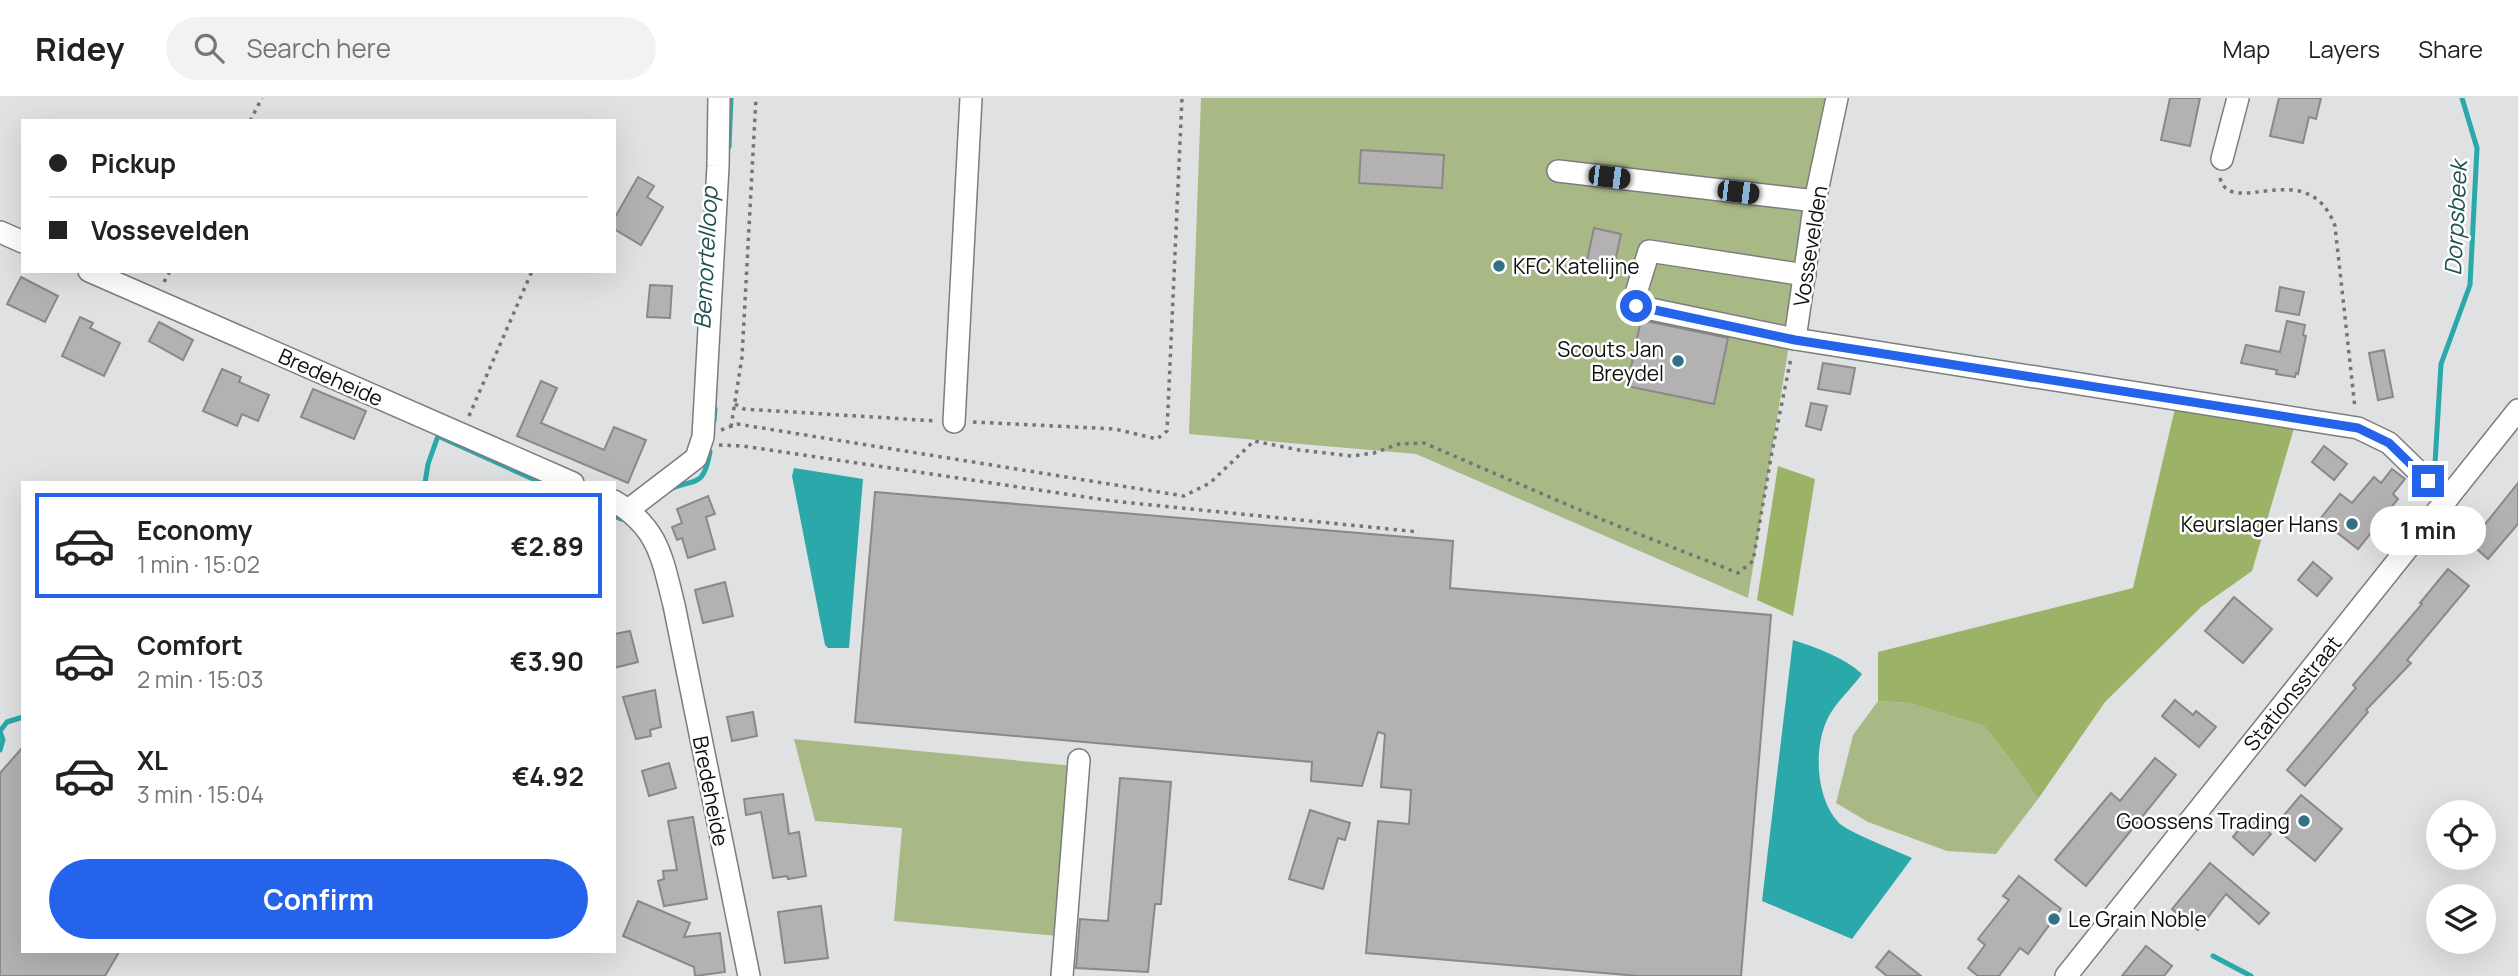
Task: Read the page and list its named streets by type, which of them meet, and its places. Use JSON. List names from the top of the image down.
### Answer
{
  "streets": {
    "street": ["Vossevelden", "Bredeheide", "Stationsstraat"]
  },
  "water": ["Dorpsbeek", "Bemortelloop"],
  "places": [
    "KFC Katelijne",
    "Scouts Jan Breydel",
    "Keurslager Hans",
    "Goossens Trading",
    "Le Grain Noble"
  ],
  "page": {
    "header": "Ridey",
    "search": "Search here",
    "nav": ["Map", "Layers", "Share"],
    "banner": ["Pickup", "Vossevelden"],
    "list": [
      {
        "name": "Economy",
        "note": "1 min · 15:02",
        "value": "€2.89"
      },
      {
        "name": "Comfort",
        "note": "2 min · 15:03",
        "value": "€3.90"
      },
      {
        "name": "XL",
        "note": "3 min · 15:04",
        "value": "€4.92"
      }
    ],
    "bubble": "1 min",
    "buttons": "Confirm"
  }
}
